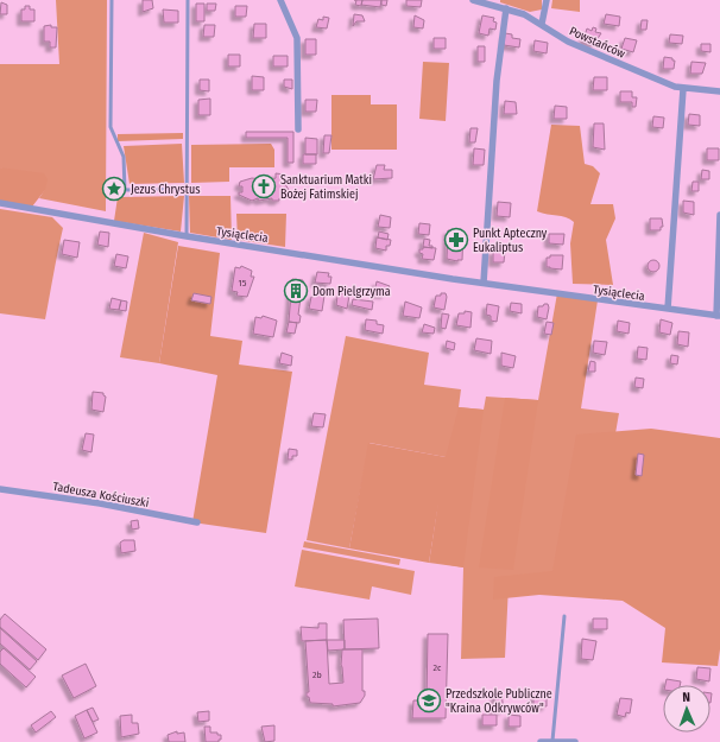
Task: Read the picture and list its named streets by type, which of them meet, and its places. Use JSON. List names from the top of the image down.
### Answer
{
  "streets": {
    "street": ["Powstańców", "Tysiąclecia", "Tadeusza Kościuszki"]
  },
  "places": {
    "church": ["Sanktuarium Matki Bożej Fatimskiej"],
    "place": ["Jezus Chrystus"],
    "pharmacy": ["Punkt Apteczny Eukaliptus"],
    "building": ["Dom Pielgrzyma"],
    "school or university": ["Przedszkole Publiczne \"Kraina Odkrywców\""]
  },
  "house_numbers": ["15", "2c", "2b"],
  "north": "top"
}
